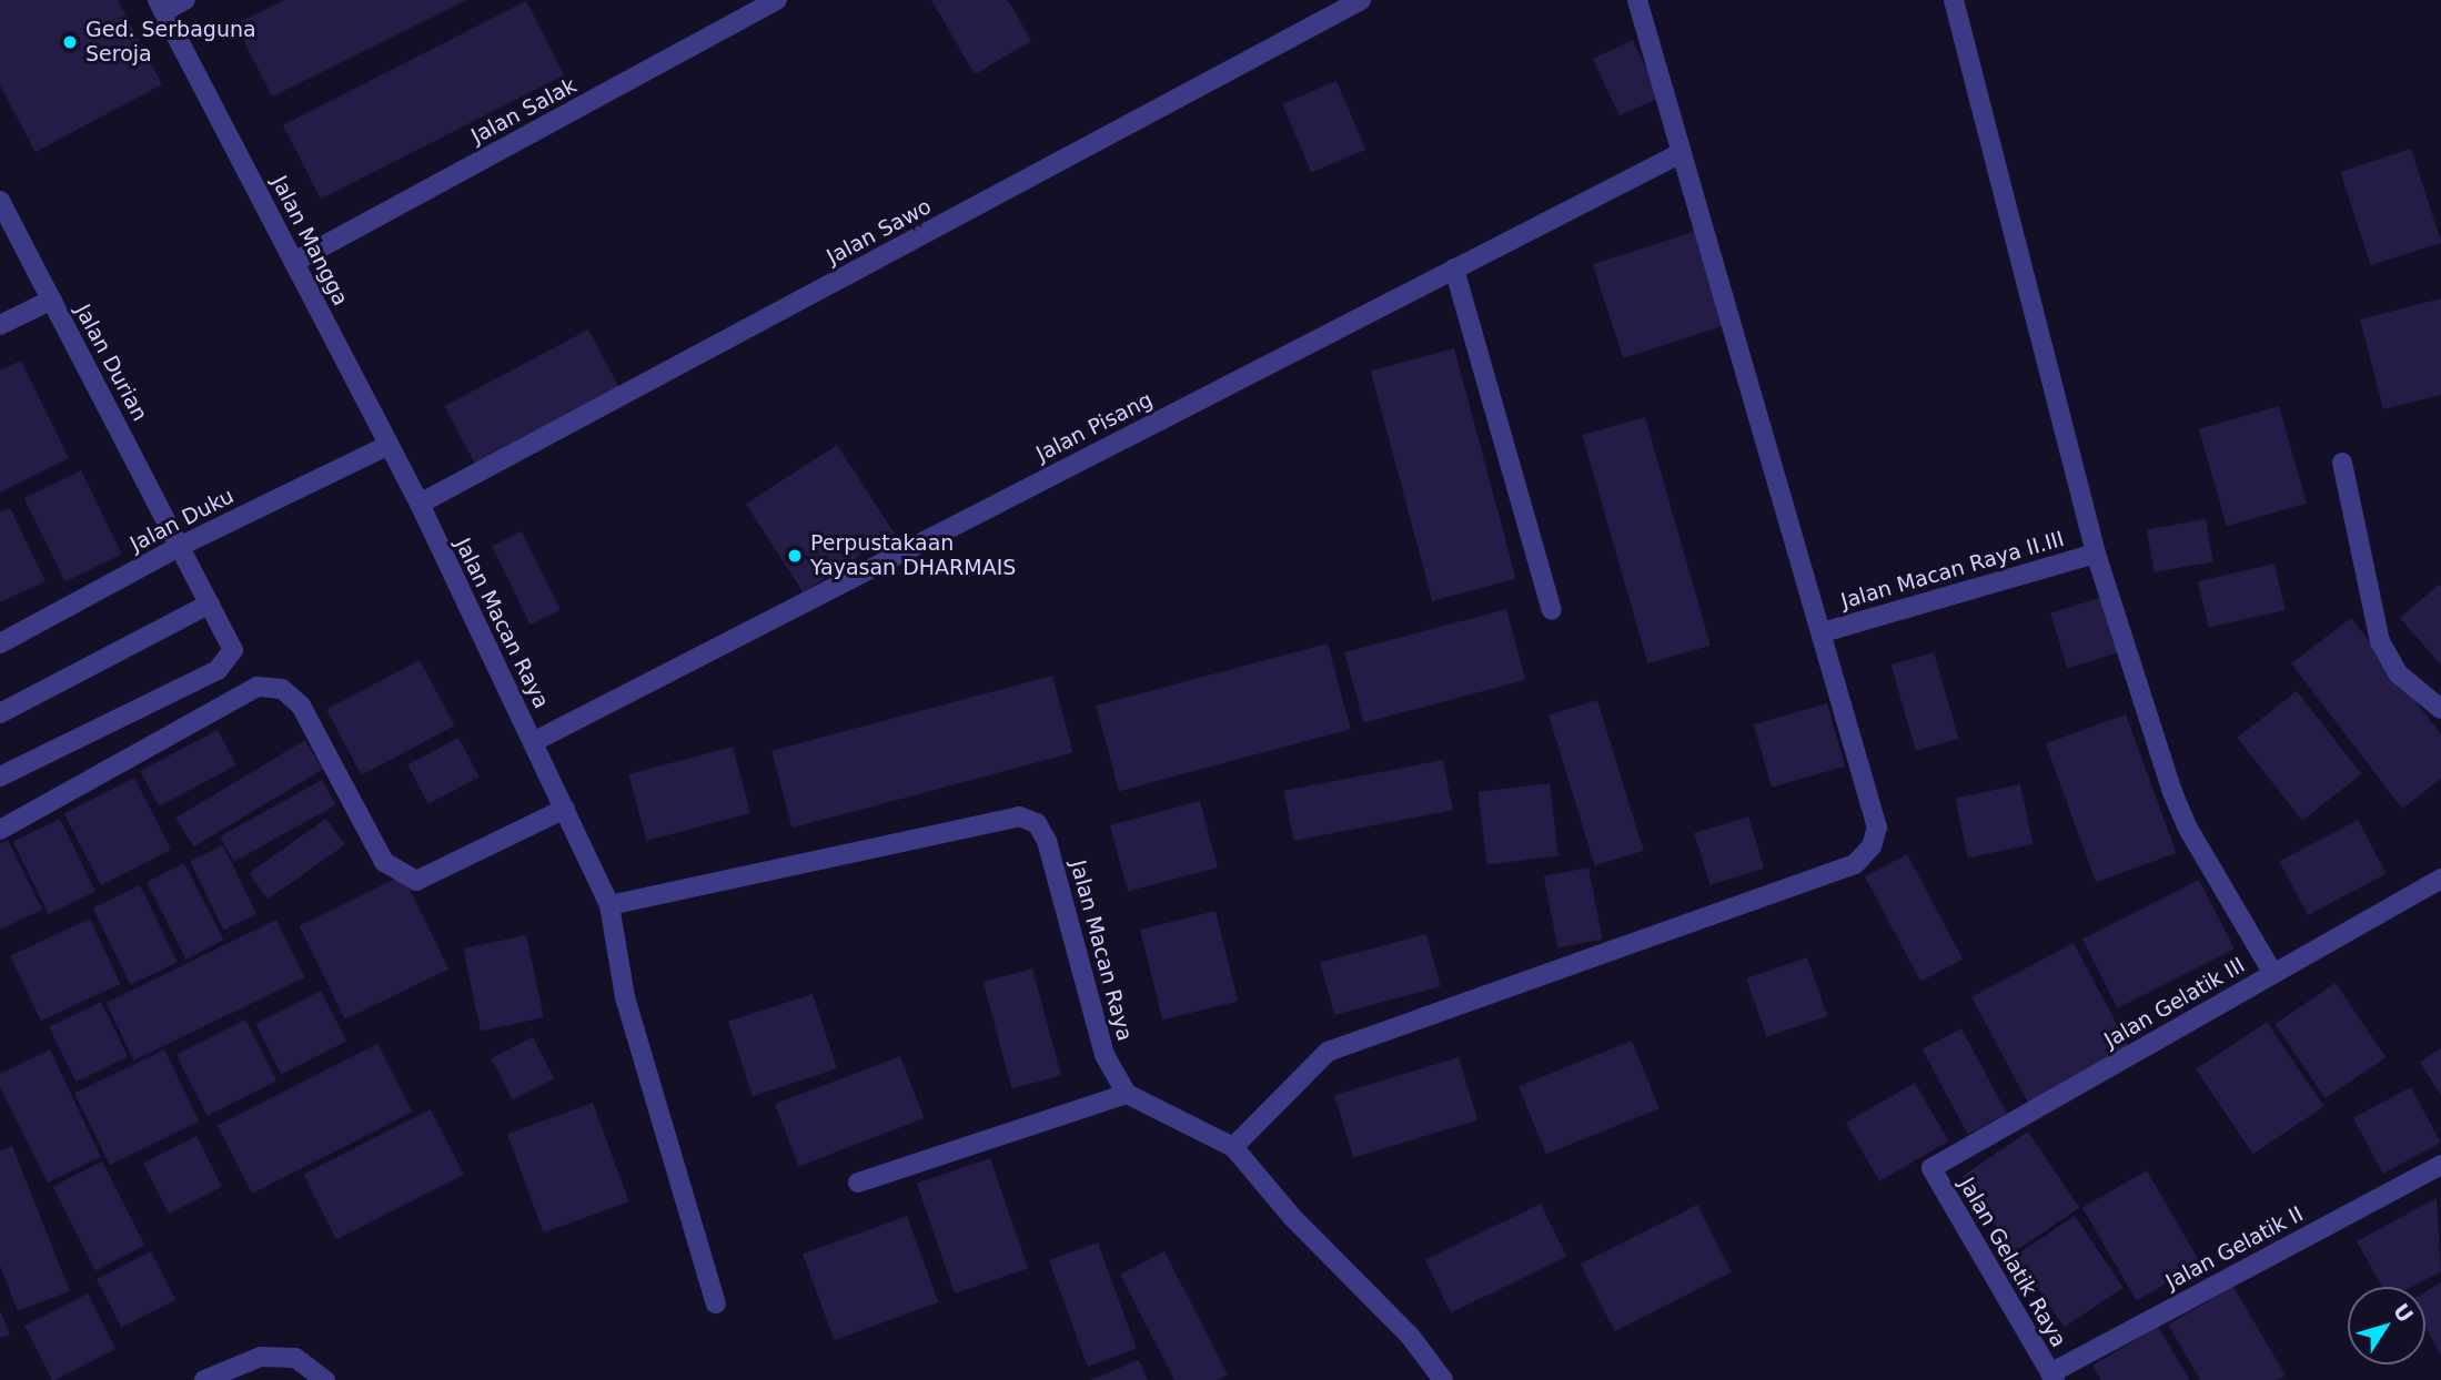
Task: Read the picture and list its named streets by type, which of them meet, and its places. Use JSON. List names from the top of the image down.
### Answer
{
  "streets": {
    "street": [
      "Jalan Salak",
      "Jalan Sawo",
      "Jalan Mangga",
      "Jalan Durian",
      "Jalan Pisang",
      "Jalan Duku",
      "Jalan Macan Raya II.III",
      "Jalan Macan Raya",
      "Jalan Gelatik III",
      "Jalan Gelatik II",
      "Jalan Gelatik Raya"
    ]
  },
  "crossings": [
    ["Jalan Salak", "Jalan Mangga"],
    ["Jalan Sawo", "Jalan Mangga"],
    ["Jalan Sawo", "Jalan Macan Raya"],
    ["Jalan Mangga", "Jalan Duku"],
    ["Jalan Mangga", "Jalan Macan Raya"],
    ["Jalan Durian", "Jalan Duku"],
    ["Jalan Pisang", "Jalan Macan Raya"],
    ["Jalan Gelatik III", "Jalan Gelatik Raya"],
    ["Jalan Gelatik II", "Jalan Gelatik Raya"]
  ],
  "places": ["Ged. Serbaguna Seroja", "Perpustakaan Yayasan DHARMAIS"],
  "north": "top right"
}
